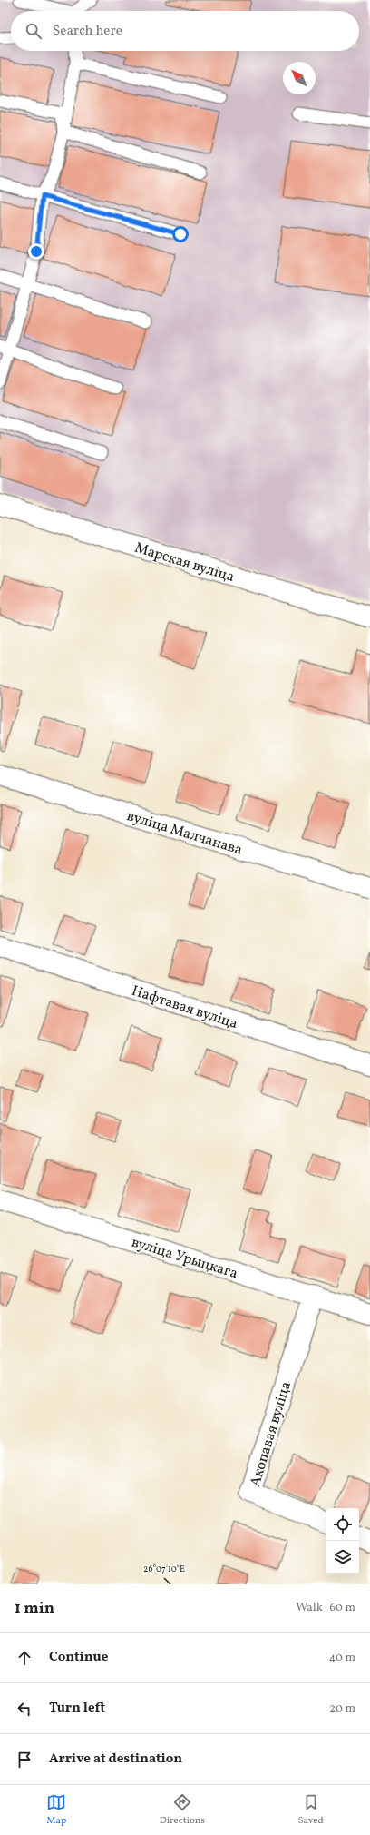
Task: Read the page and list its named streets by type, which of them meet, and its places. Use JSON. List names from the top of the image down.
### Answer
{
  "streets": {
    "street": [
      "Марская вуліца",
      "вуліца Малчанава",
      "Нафтавая вуліца",
      "вуліца Урыцкага",
      "Акопавая вуліца"
    ]
  },
  "crossings": [
    ["вуліца Урыцкага", "Акопавая вуліца"]
  ],
  "north": "top left",
  "page": {
    "search": "Search here",
    "heading": ["1 min", "Walk · 60 m"],
    "list": [
      ["Continue", "40 m"],
      ["Turn left", "20 m"],
      "Arrive at destination"
    ],
    "nav": ["Map", "Directions", "Saved"]
  },
  "coordinates": ["26°07'10\"E"]
}
